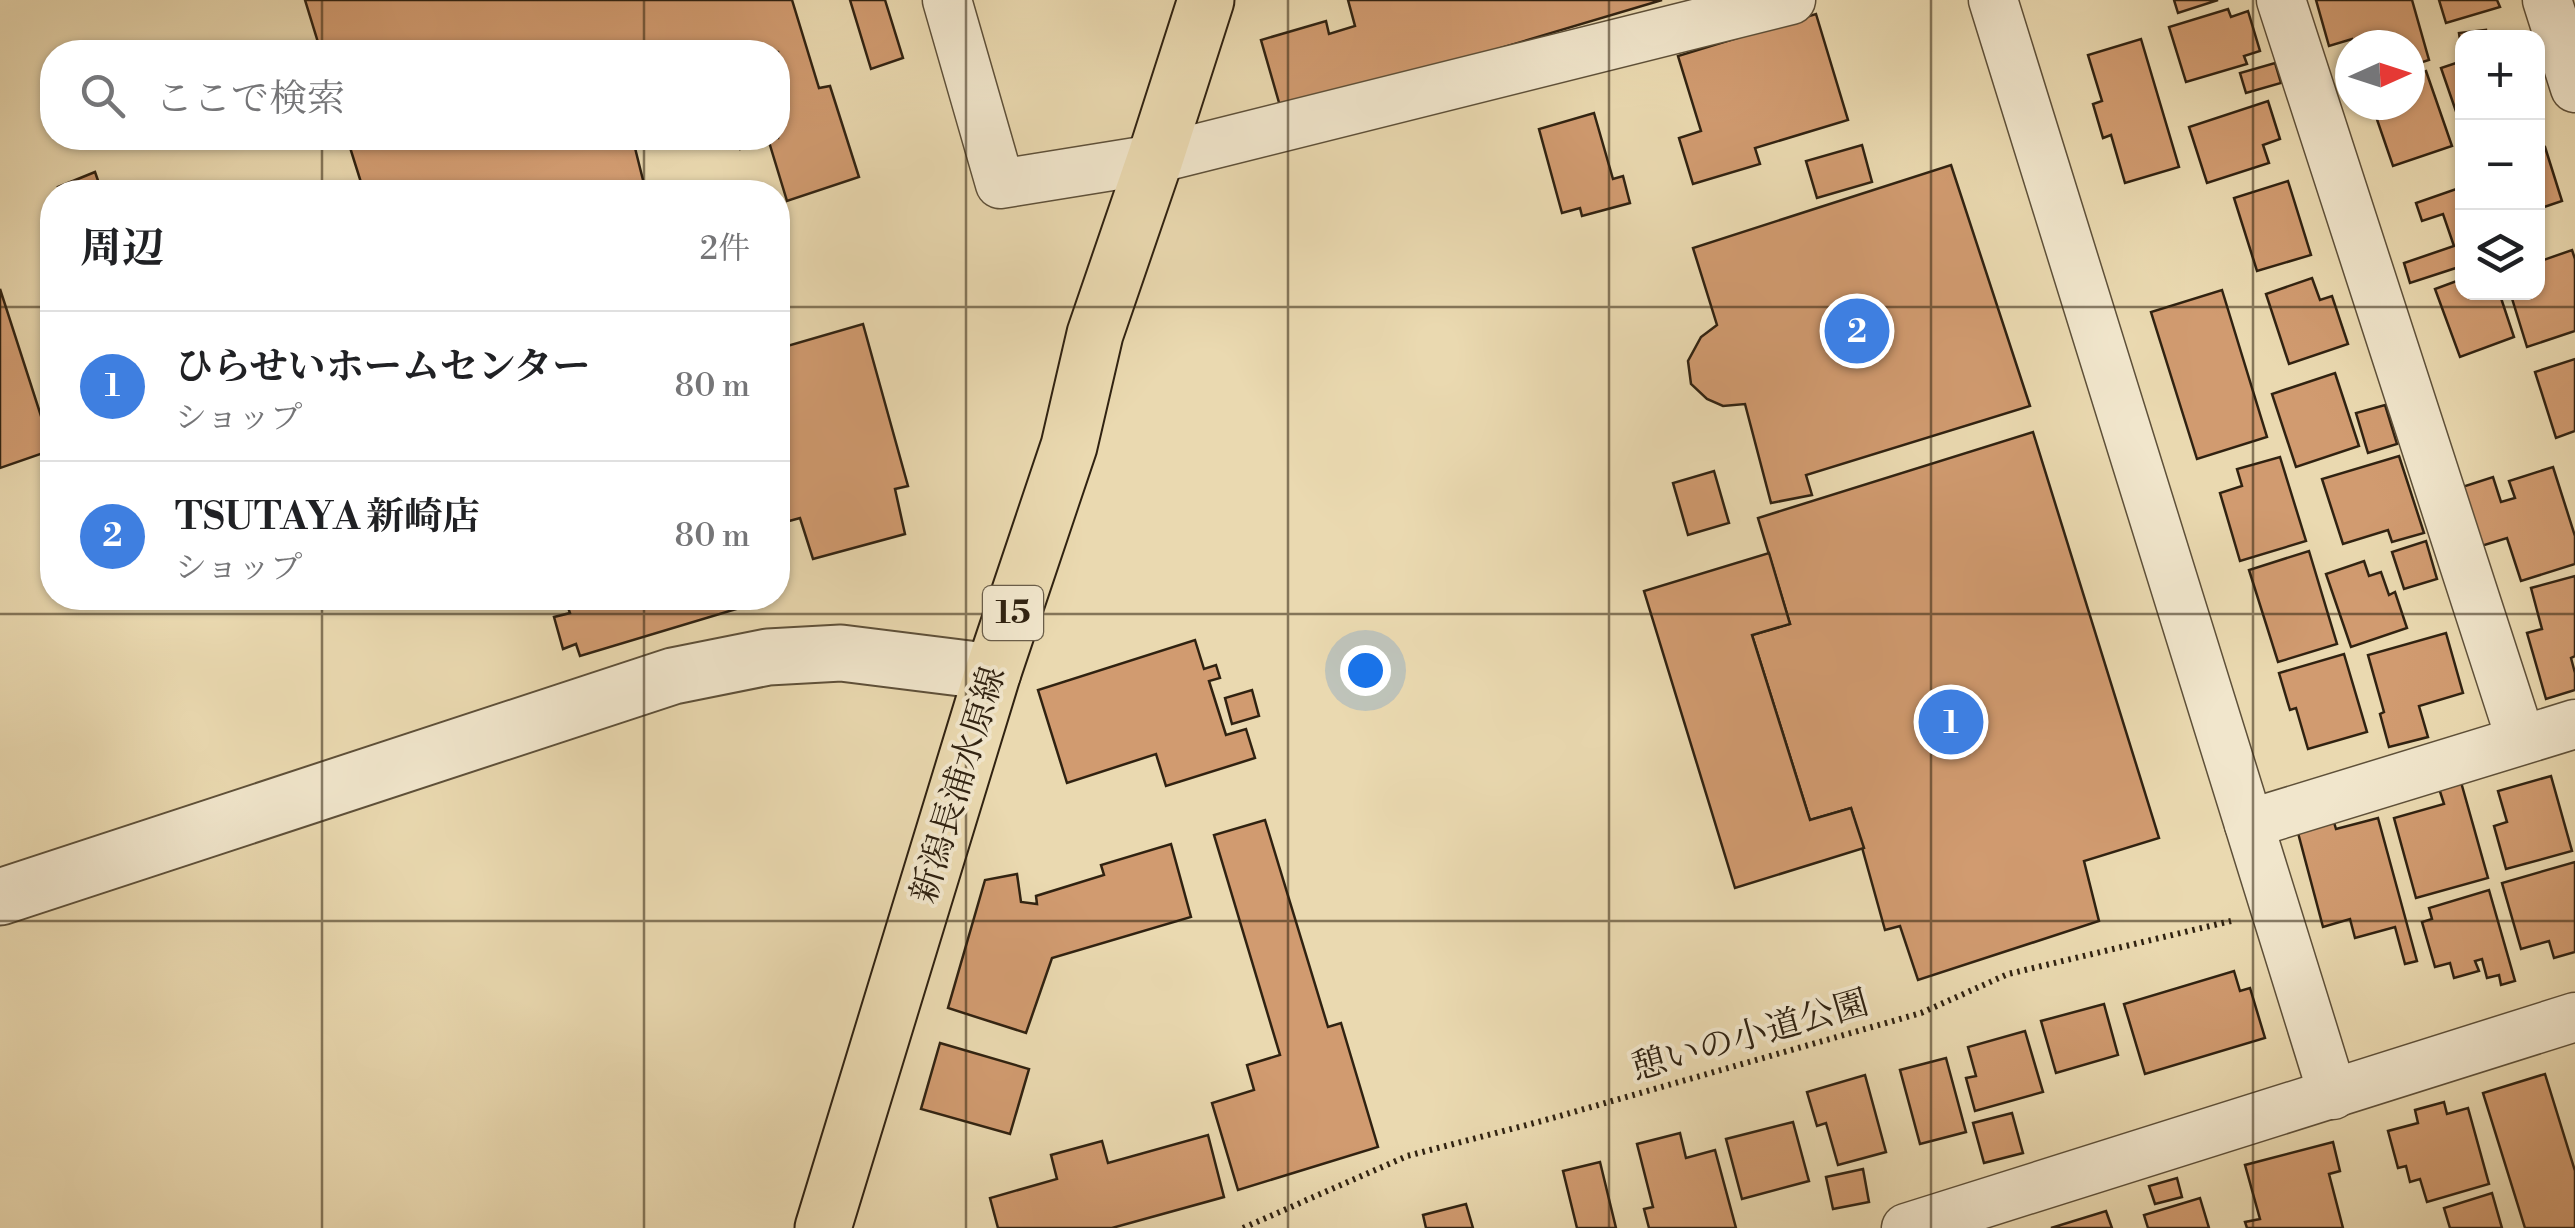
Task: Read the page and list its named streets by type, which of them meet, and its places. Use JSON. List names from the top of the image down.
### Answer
{
  "streets": {
    "main road": ["15", "新潟長浦水原線"],
    "path": ["憩いの小道公園"]
  },
  "north": "right",
  "page": {
    "map_buttons": ["+", "−"],
    "search": "ここで検索",
    "heading": ["周辺", "2件"],
    "pins": ["2", "1"],
    "list": [
      {
        "mark": "1",
        "name": "ひらせいホームセンター",
        "note": "ショップ",
        "value": "80 m"
      },
      {
        "mark": "2",
        "name": "TSUTAYA 新崎店",
        "note": "ショップ",
        "value": "80 m"
      }
    ]
  }
}
